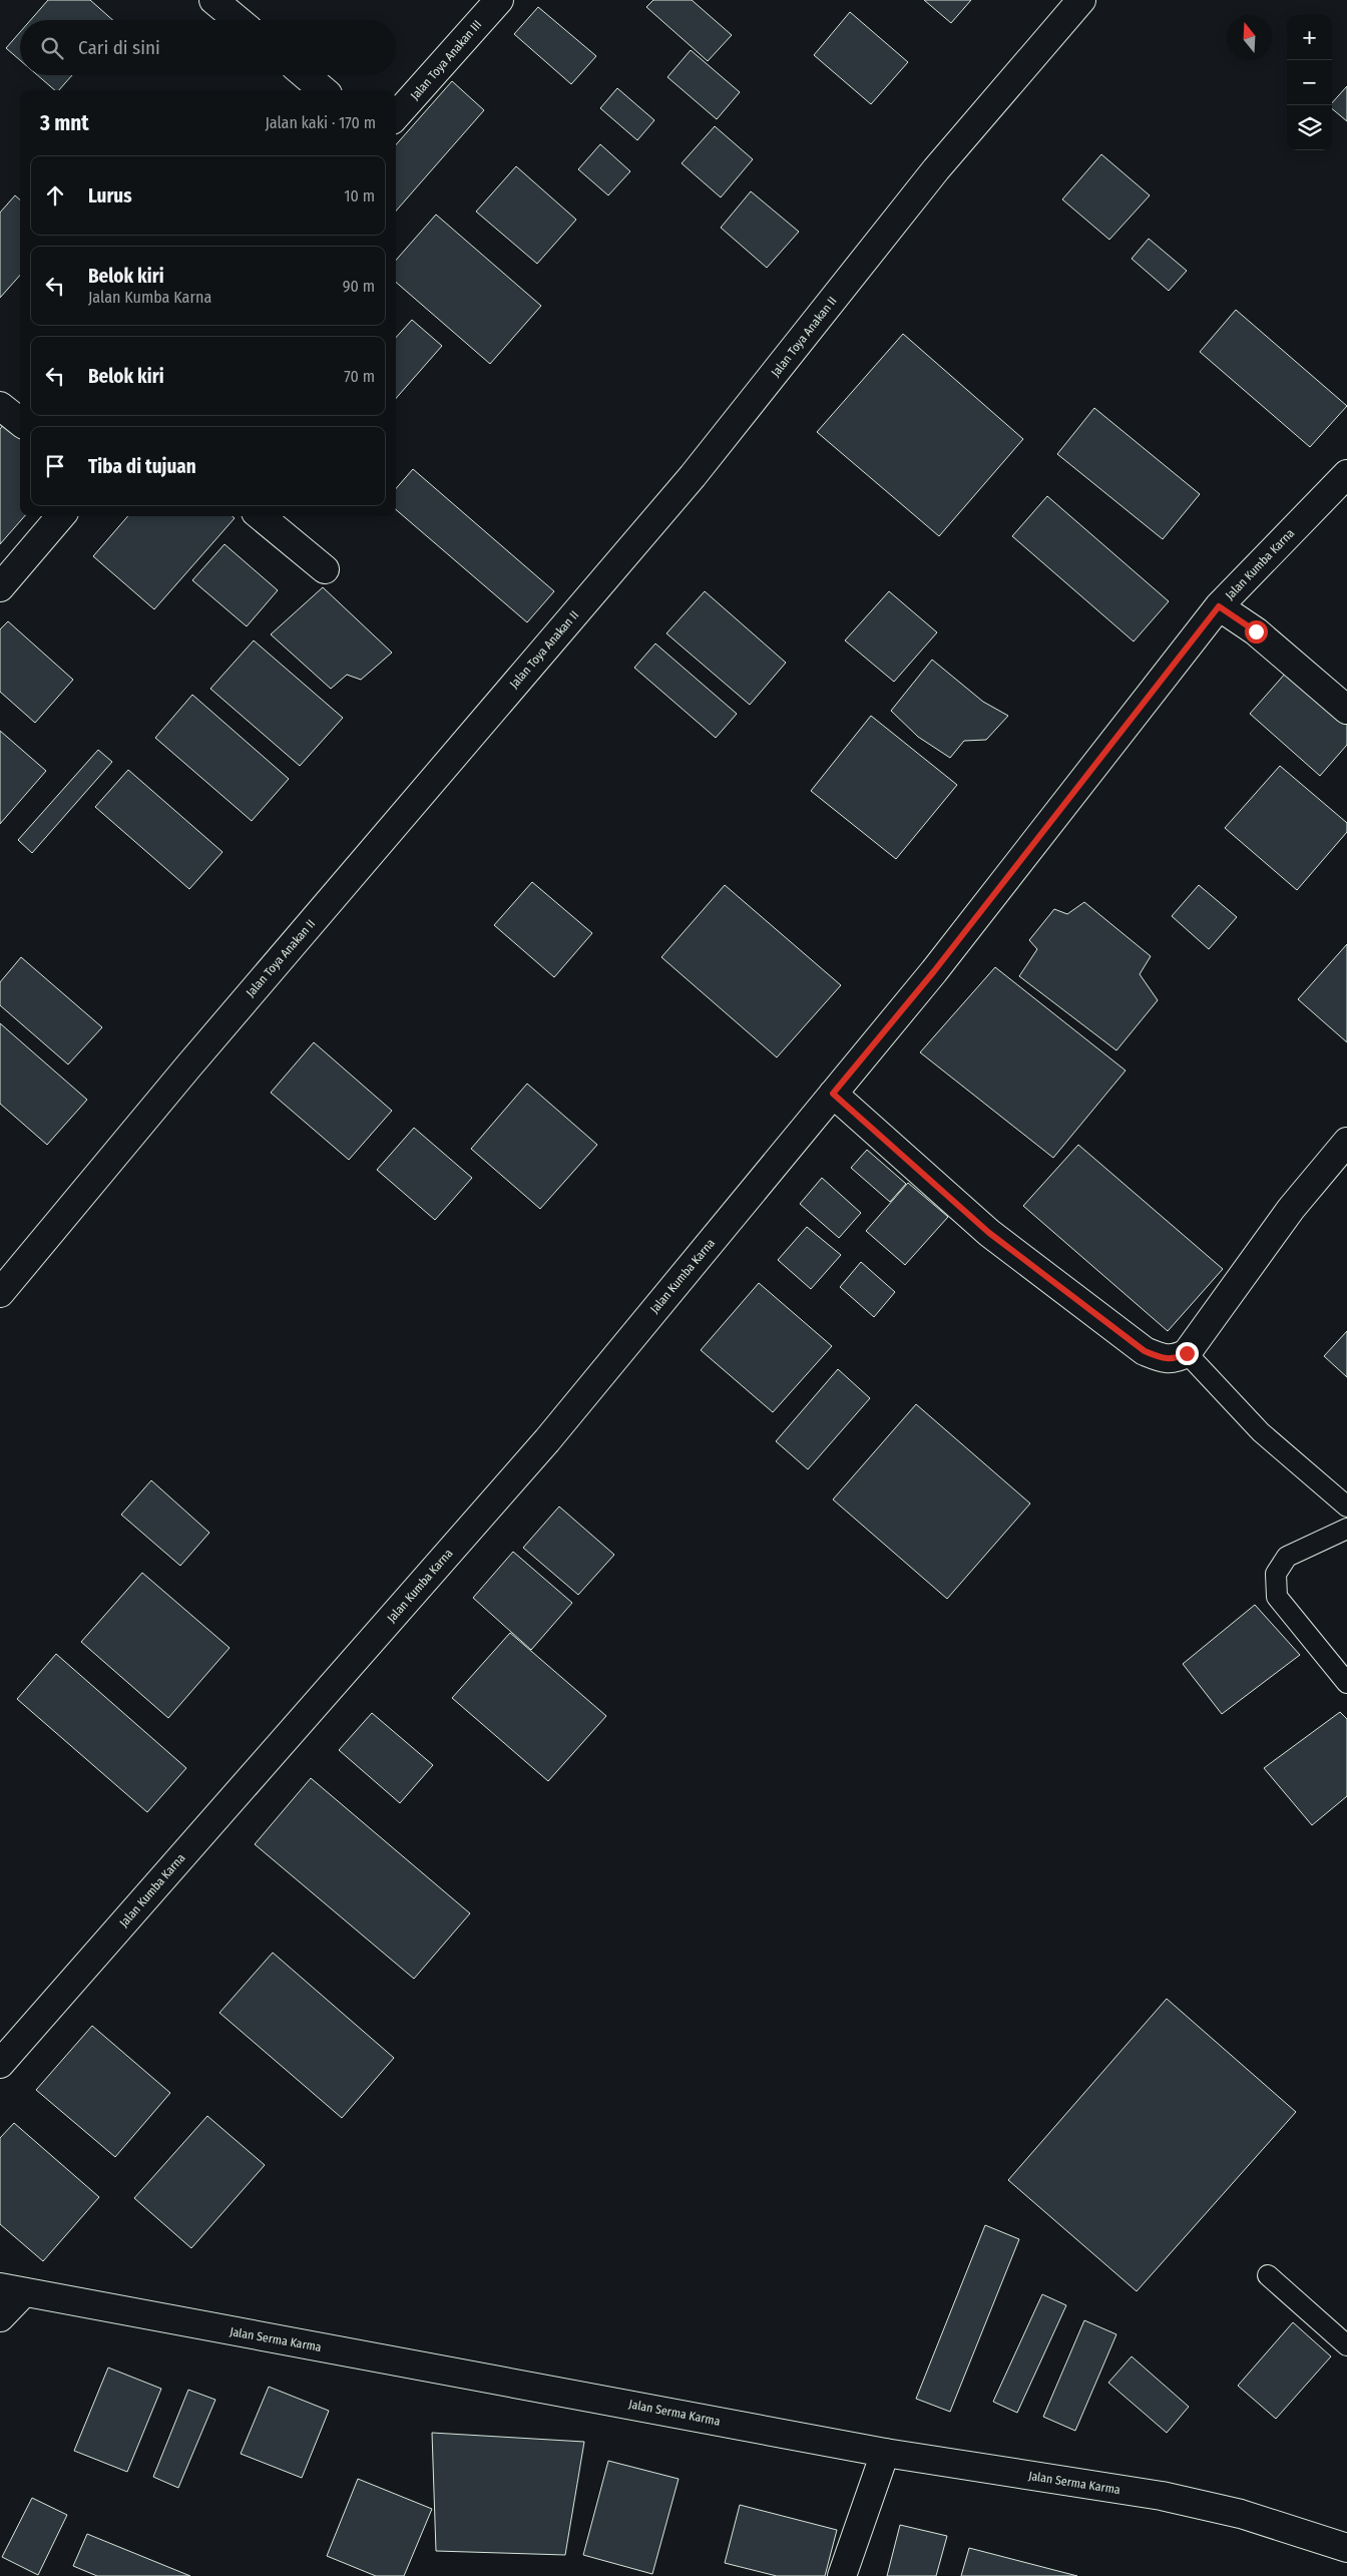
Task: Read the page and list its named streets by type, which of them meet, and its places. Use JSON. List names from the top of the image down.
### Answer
{
  "streets": {
    "street": [
      "Jalan Toya Anakan III",
      "Jalan Toya Anakan II",
      "Jalan Kumba Karna",
      "Jalan Serma Karma"
    ]
  },
  "north": "top",
  "page": {
    "map_buttons": ["+", "−"],
    "search": "Cari di sini",
    "heading": ["3 mnt", "Jalan kaki · 170 m"],
    "list": [
      ["Lurus", "10 m"],
      ["Belok kiri", "Jalan Kumba Karna", "90 m"],
      ["Belok kiri", "70 m"],
      "Tiba di tujuan"
    ]
  }
}
